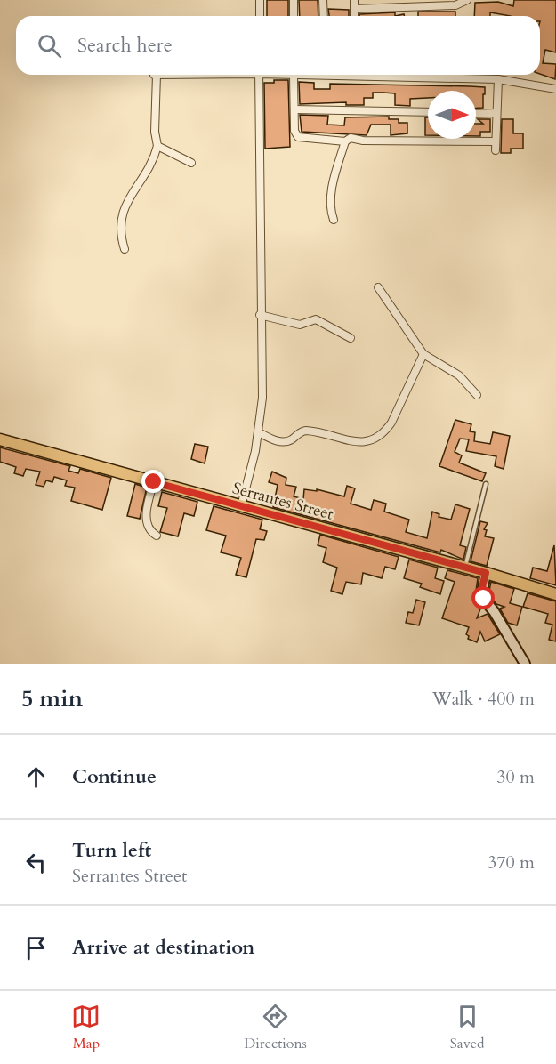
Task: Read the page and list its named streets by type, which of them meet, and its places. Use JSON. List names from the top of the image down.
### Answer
{
  "streets": {
    "main road": ["Serrantes Street"]
  },
  "north": "right",
  "page": {
    "search": "Search here",
    "heading": ["5 min", "Walk · 400 m"],
    "list": [
      ["Continue", "30 m"],
      ["Turn left", "Serrantes Street", "370 m"],
      "Arrive at destination"
    ],
    "nav": ["Map", "Directions", "Saved"]
  }
}
